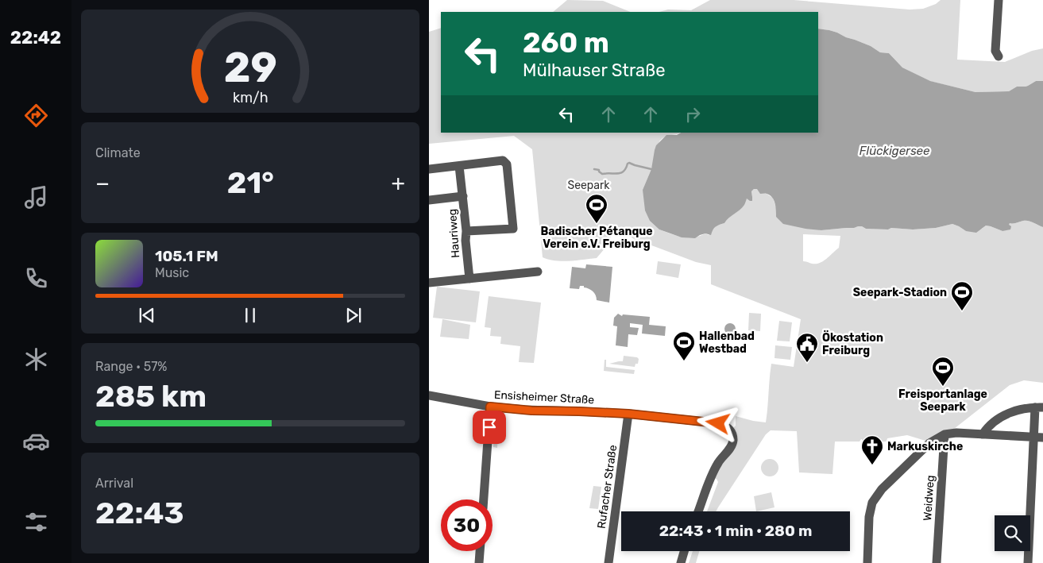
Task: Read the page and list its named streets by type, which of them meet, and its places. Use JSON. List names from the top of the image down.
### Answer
{
  "streets": {
    "street": [
      "Hauriweg",
      "Ensisheimer Straße",
      "Rufacher Straße",
      "Weidweg"
    ]
  },
  "crossings": [
    ["Ensisheimer Straße", "Rufacher Straße"]
  ],
  "water": ["Flückigersee"],
  "parks": ["Seepark"],
  "places": {
    "sports": [
      "Badischer Pétanque Verein e.V. Freiburg",
      "Seepark-Stadion",
      "Hallenbad Westbad",
      "Freisportanlage Seepark"
    ],
    "public building": ["Ökostation Freiburg"],
    "church": ["Markuskirche"]
  },
  "page": {
    "tabs": "22:42",
    "turn": ["260 m", "Mülhauser Straße"],
    "tile": [
      "Climate",
      ["Range · 57%", "285 km"],
      ["Arrival", "22:43"]
    ],
    "heat": ["−", "21°", "+"],
    "song": ["105.1 FM", "Music"],
    "limit": "30",
    "trip": "22:43 · 1 min · 280 m",
    "gauge": ["29", "km/h"]
  }
}
